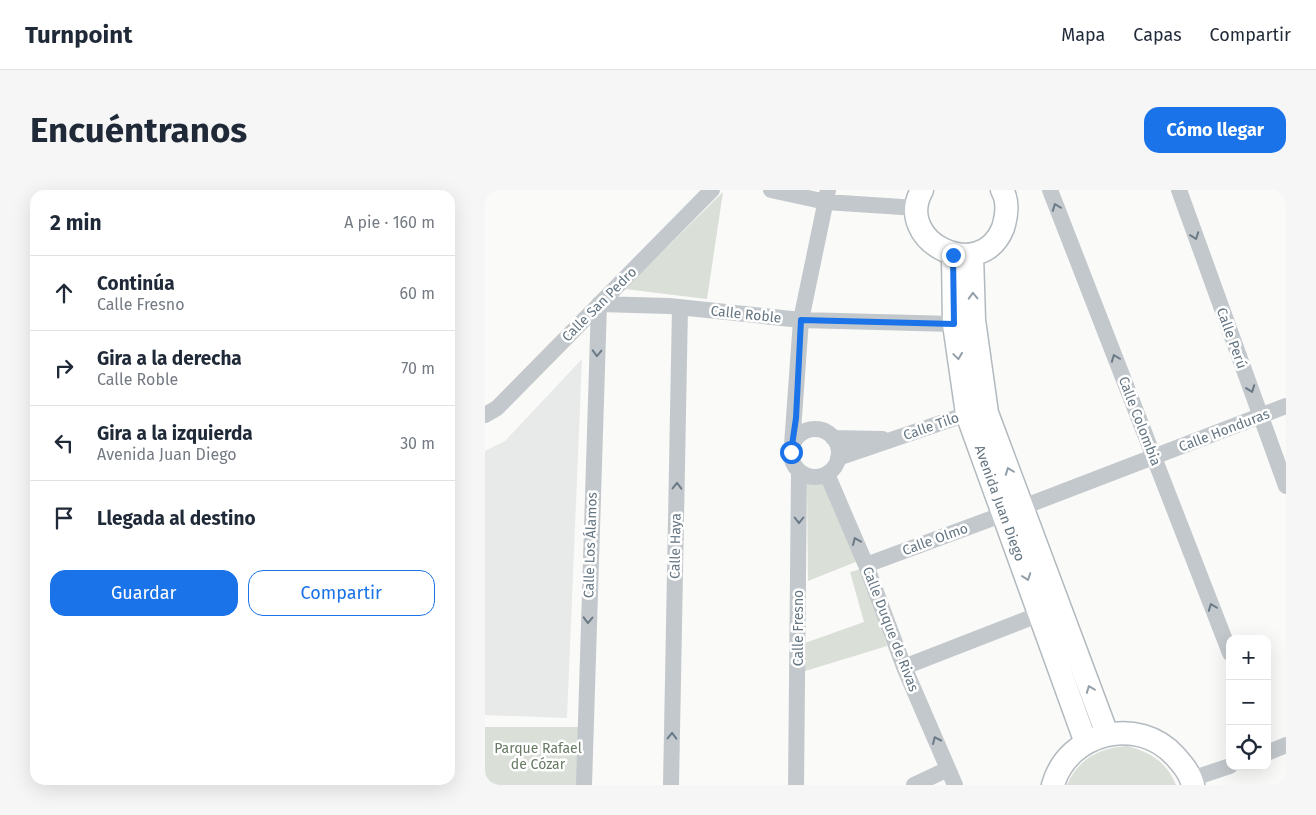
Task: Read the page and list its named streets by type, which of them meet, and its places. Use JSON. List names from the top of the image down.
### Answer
{
  "streets": {
    "street": [
      "Calle San Pedro",
      "Calle Roble",
      "Calle Perú",
      "Calle Colombia",
      "Calle Tilo",
      "Calle Honduras",
      "Avenida Juan Diego",
      "Calle Olmo",
      "Calle Los Álamos",
      "Calle Haya",
      "Calle Fresno",
      "Calle Duque de Rivas"
    ]
  },
  "crossings": [
    ["Calle San Pedro", "Calle Roble"],
    ["Calle San Pedro", "Calle Los Álamos"],
    ["Calle Roble", "Avenida Juan Diego"],
    ["Calle Roble", "Calle Los Álamos"],
    ["Calle Roble", "Calle Haya"],
    ["Calle Perú", "Calle Honduras"],
    ["Calle Colombia", "Calle Honduras"],
    ["Calle Tilo", "Avenida Juan Diego"],
    ["Calle Tilo", "Calle Fresno"],
    ["Calle Tilo", "Calle Duque de Rivas"],
    ["Calle Honduras", "Avenida Juan Diego"],
    ["Calle Honduras", "Calle Olmo"],
    ["Avenida Juan Diego", "Calle Olmo"],
    ["Calle Olmo", "Calle Duque de Rivas"],
    ["Calle Fresno", "Calle Duque de Rivas"]
  ],
  "one_way": [
    "Calle Perú",
    "Calle Colombia",
    "Calle Los Álamos",
    "Calle Fresno",
    "Calle Duque de Rivas"
  ],
  "parks": ["Parque Rafael de Cózar"],
  "page": {
    "header": "Turnpoint",
    "nav": ["Mapa", "Capas", "Compartir"],
    "buttons": [
      "Cómo llegar",
      ["Guardar", "Compartir"]
    ],
    "title": "Encuéntranos",
    "heading": ["2 min", "A pie · 160 m"],
    "list": [
      ["Continúa", "Calle Fresno", "60 m"],
      ["Gira a la derecha", "Calle Roble", "70 m"],
      ["Gira a la izquierda", "Avenida Juan Diego", "30 m"],
      "Llegada al destino"
    ],
    "map_buttons": ["+", "−"]
  }
}
